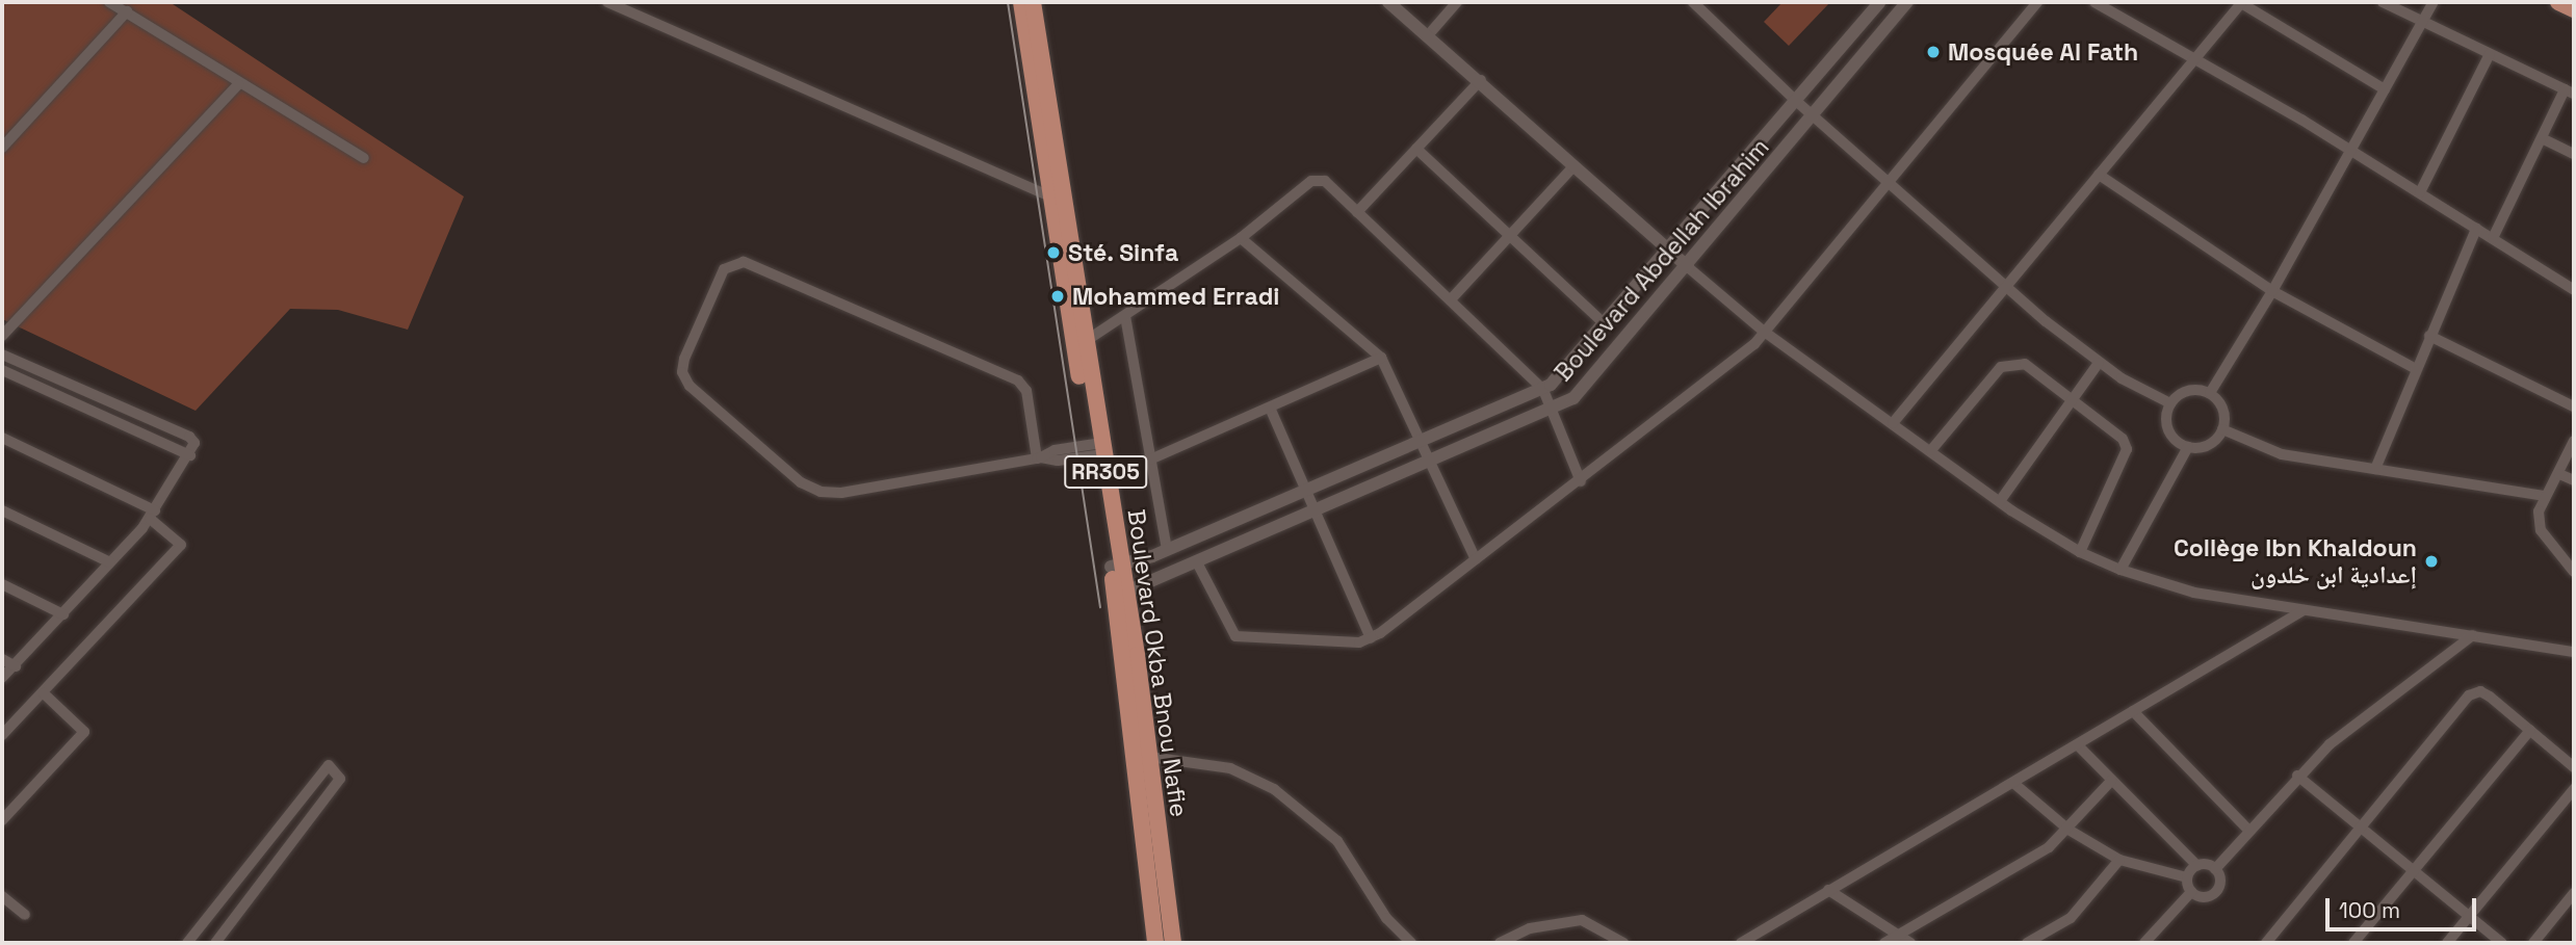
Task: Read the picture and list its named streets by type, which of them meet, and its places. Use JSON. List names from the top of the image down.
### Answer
{
  "streets": {
    "main road": ["RR305", "Boulevard Okba Bnou Nafie"],
    "street": ["Boulevard Abdellah Ibrahim"]
  },
  "crossings": [
    ["Boulevard Abdellah Ibrahim", "Boulevard Okba Bnou Nafie"]
  ],
  "places": [
    "Mosquée Al Fath",
    "Sté. Sinfa",
    "Mohammed Erradi",
    "Collège Ibn Khaldoun إعدادية ابن خلدون"
  ],
  "scale_bar": "100 m"
}
